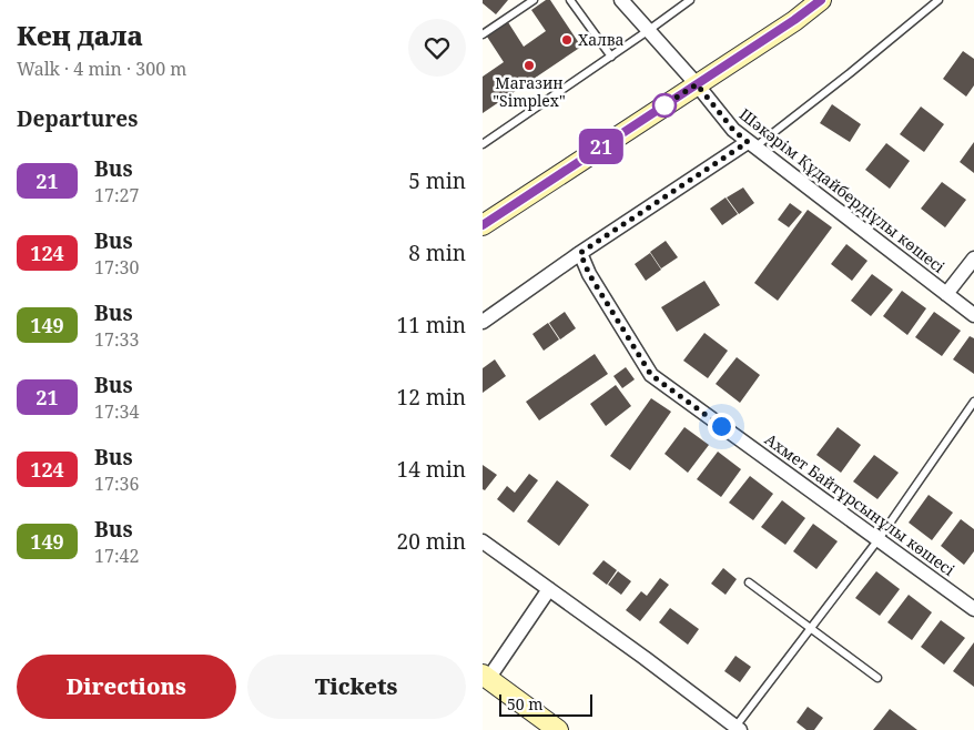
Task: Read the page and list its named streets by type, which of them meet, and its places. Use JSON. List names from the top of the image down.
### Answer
{
  "streets": {
    "street": ["Шәкәрім Құдайбердіұлы көшесі", "Ахмет Байтұрсынұлы көшесі"]
  },
  "places": ["Халва", "Магазин \"Simplex\""],
  "lines": ["bus line 21"],
  "scale_bar": "50 m",
  "page": {
    "heading": [
      ["Кең дала", "Walk · 4 min · 300 m"],
      "Departures"
    ],
    "on_map": "21",
    "list": [
      {
        "mark": "21",
        "name": "Bus",
        "note": "17:27",
        "value": "5 min"
      },
      {
        "mark": "124",
        "name": "Bus",
        "note": "17:30",
        "value": "8 min"
      },
      {
        "mark": "149",
        "name": "Bus",
        "note": "17:33",
        "value": "11 min"
      },
      {
        "mark": "21",
        "name": "Bus",
        "note": "17:34",
        "value": "12 min"
      },
      {
        "mark": "124",
        "name": "Bus",
        "note": "17:36",
        "value": "14 min"
      },
      {
        "mark": "149",
        "name": "Bus",
        "note": "17:42",
        "value": "20 min"
      }
    ],
    "buttons": ["Directions", "Tickets"],
    "scale": "50 m"
  }
}
